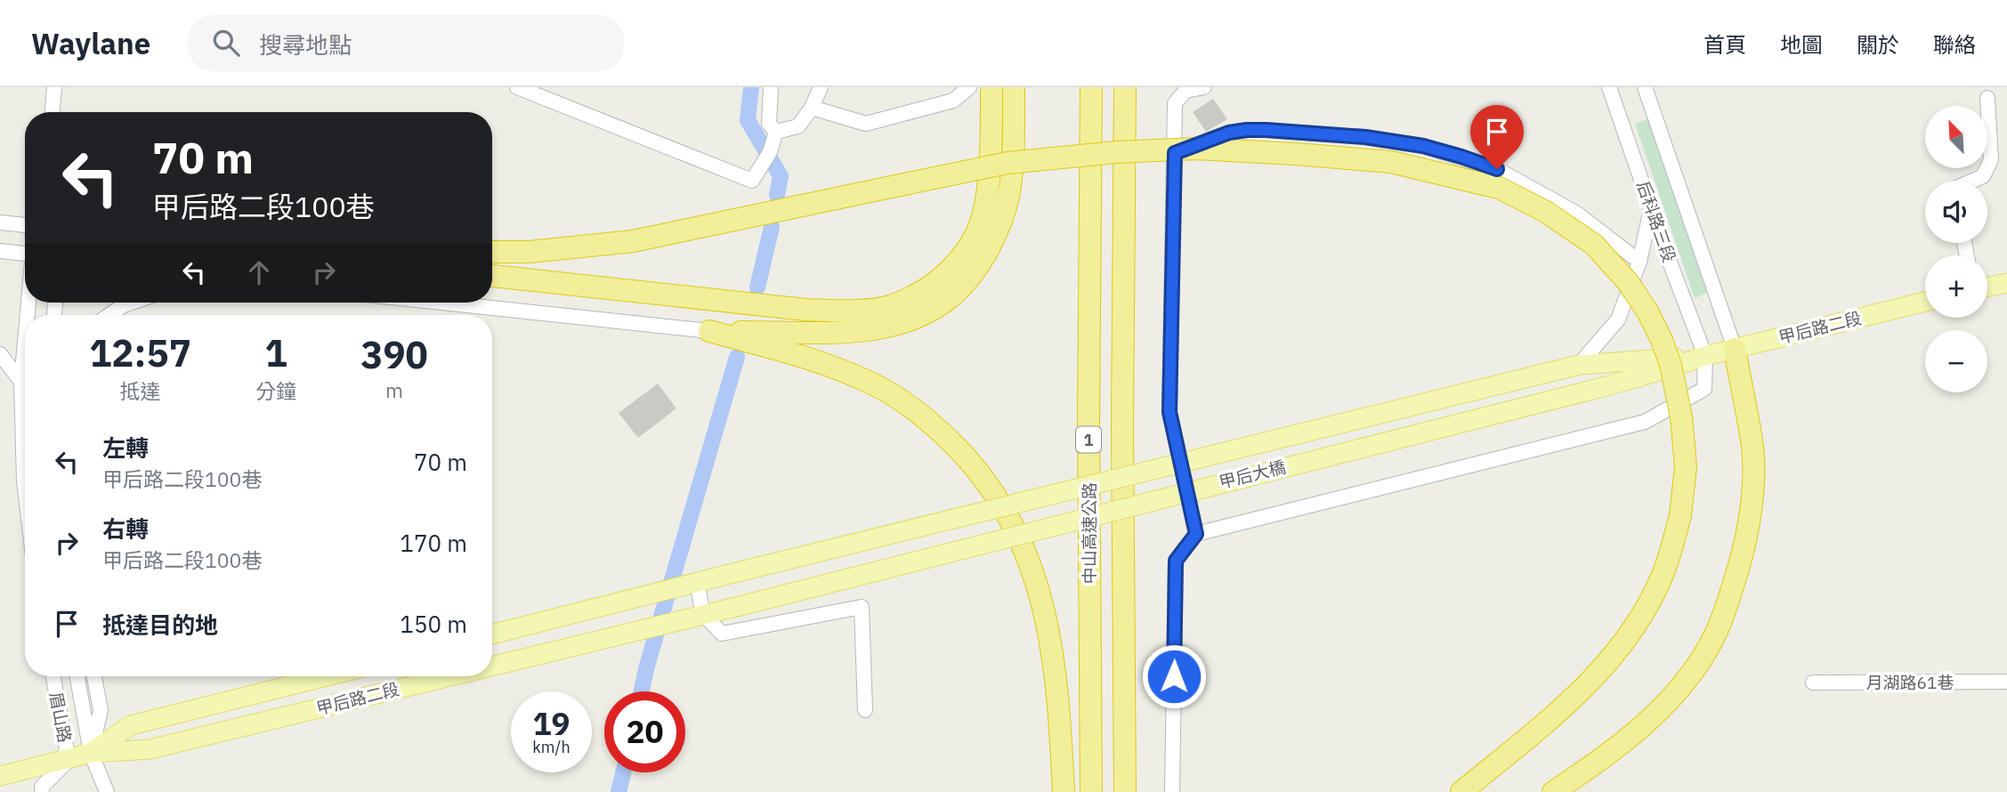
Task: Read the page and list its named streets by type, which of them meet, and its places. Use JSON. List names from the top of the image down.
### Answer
{
  "streets": {
    "highway": ["1", "中山高速公路"],
    "main road": ["甲后路二段", "甲后大橋"],
    "street": ["后科路三段", "月湖路61巷", "眉山路"]
  },
  "crossings": [
    ["后科路三段", "甲后路二段"],
    ["甲后路二段", "甲后大橋"],
    ["甲后路二段", "眉山路"]
  ],
  "north": "top left",
  "page": {
    "header": "Waylane",
    "search": "搜尋地點",
    "nav": [
      "首頁",
      "地圖",
      "關於",
      "聯絡"
    ],
    "map_buttons": ["+", "−"],
    "turn": ["70 m", "甲后路二段100巷"],
    "eta": [
      "12:57",
      "抵達",
      "1",
      "分鐘",
      "390",
      "m"
    ],
    "list": [
      {
        "name": "左轉",
        "note": "甲后路二段100巷",
        "value": "70 m"
      },
      {
        "name": "右轉",
        "note": "甲后路二段100巷",
        "value": "170 m"
      },
      {
        "name": "抵達目的地",
        "value": "150 m"
      }
    ],
    "speed": "19 km/h",
    "limit": "20"
  }
}
